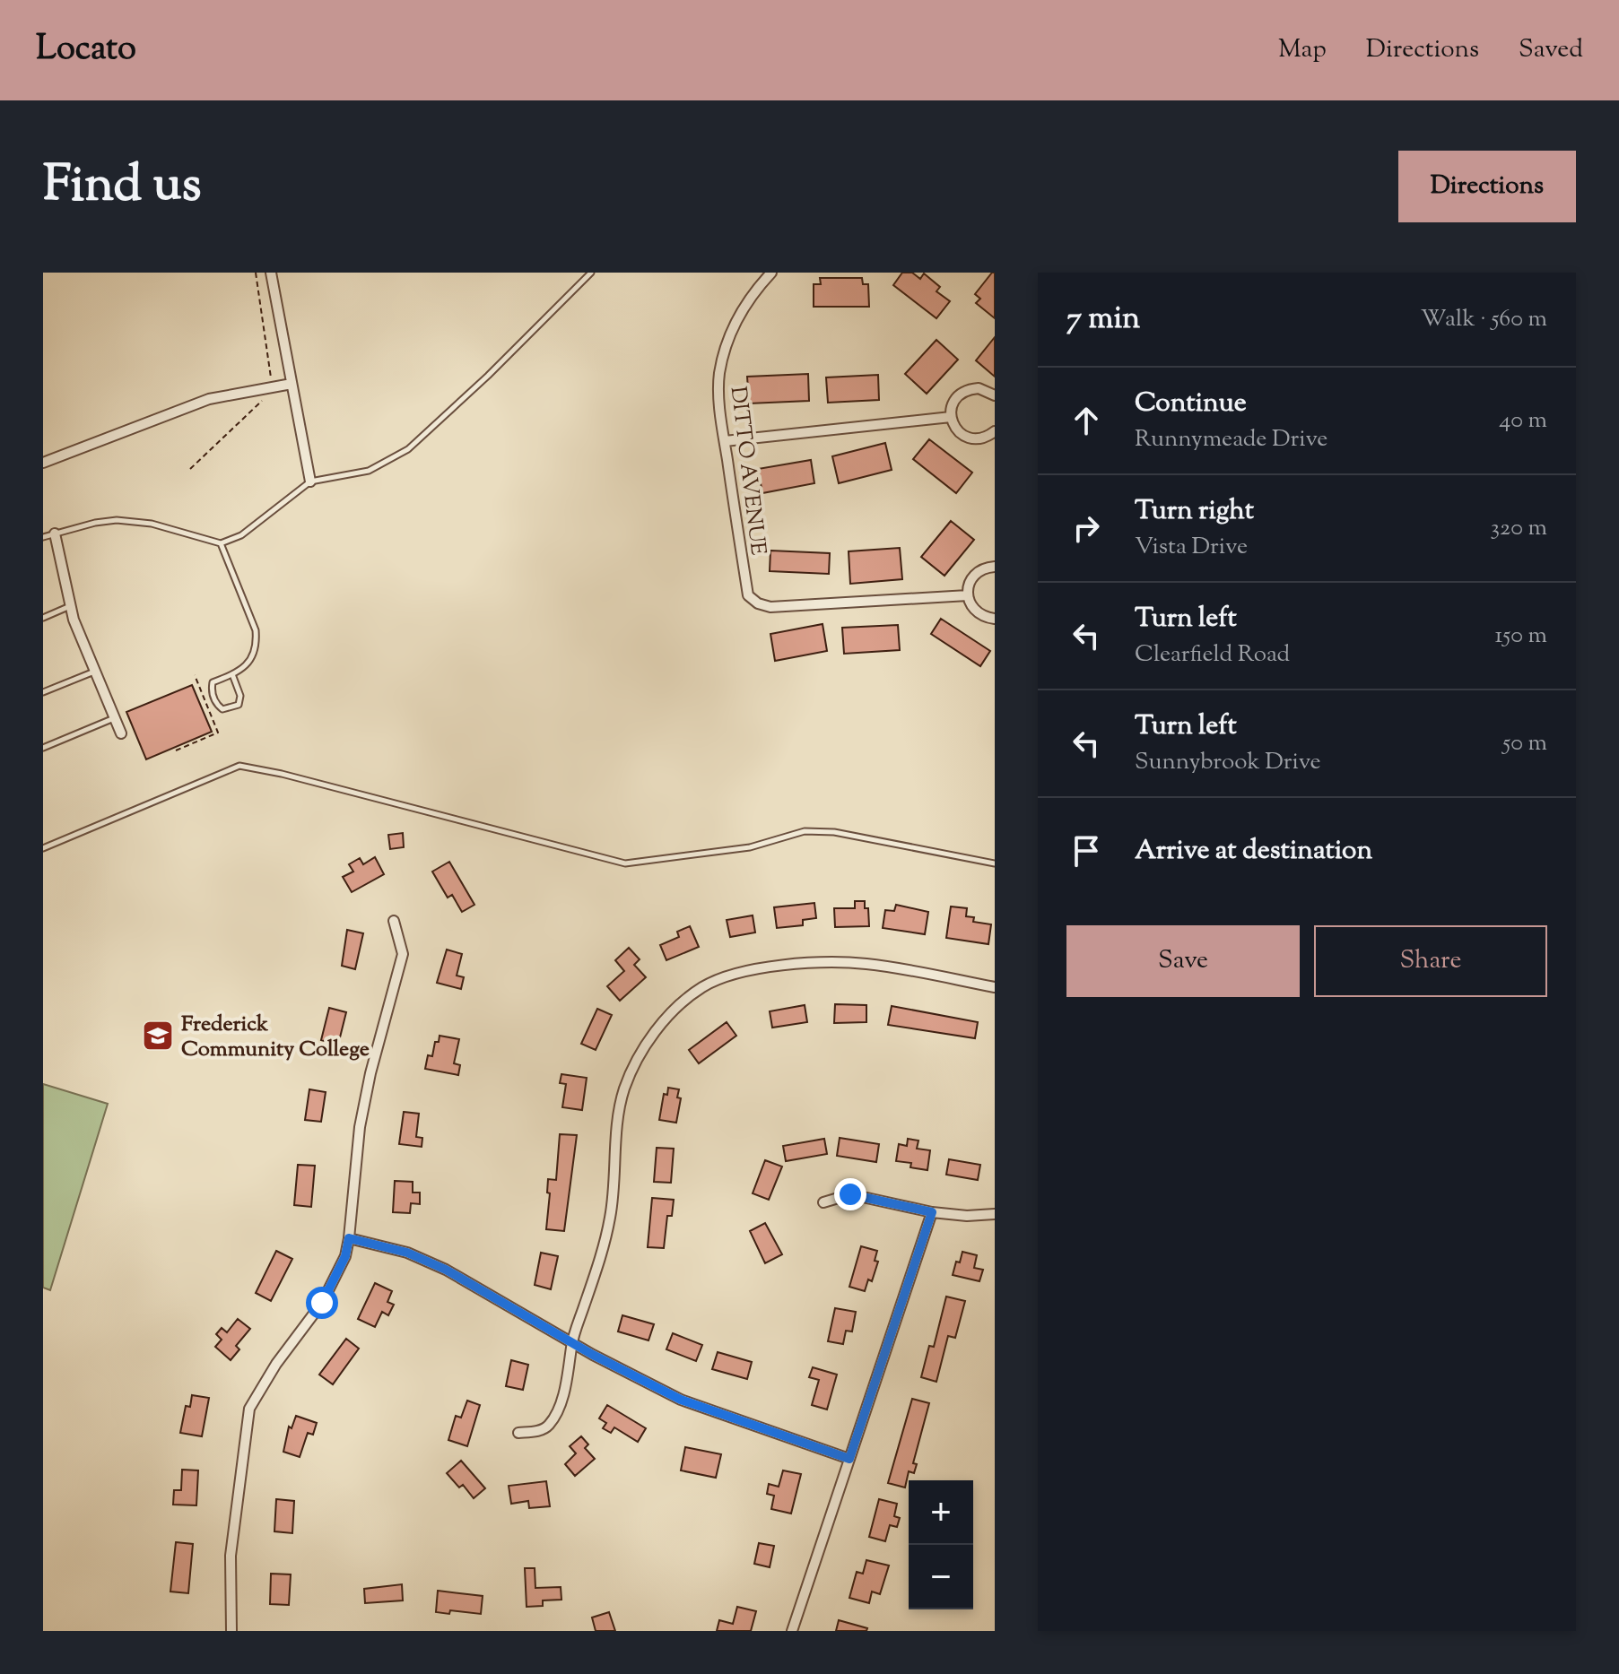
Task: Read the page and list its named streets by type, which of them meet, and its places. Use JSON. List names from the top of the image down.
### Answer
{
  "streets": {
    "street": ["DITTO AVENUE"]
  },
  "places": {
    "school or university": ["Frederick Community College"]
  },
  "page": {
    "header": "Locato",
    "nav": ["Map", "Directions", "Saved"],
    "title": "Find us",
    "buttons": [
      "Directions",
      ["Save", "Share"]
    ],
    "heading": ["7 min", "Walk · 560 m"],
    "list": [
      ["Continue", "Runnymeade Drive", "40 m"],
      ["Turn right", "Vista Drive", "320 m"],
      ["Turn left", "Clearfield Road", "150 m"],
      ["Turn left", "Sunnybrook Drive", "50 m"],
      "Arrive at destination"
    ],
    "map_buttons": ["+", "−"]
  }
}
